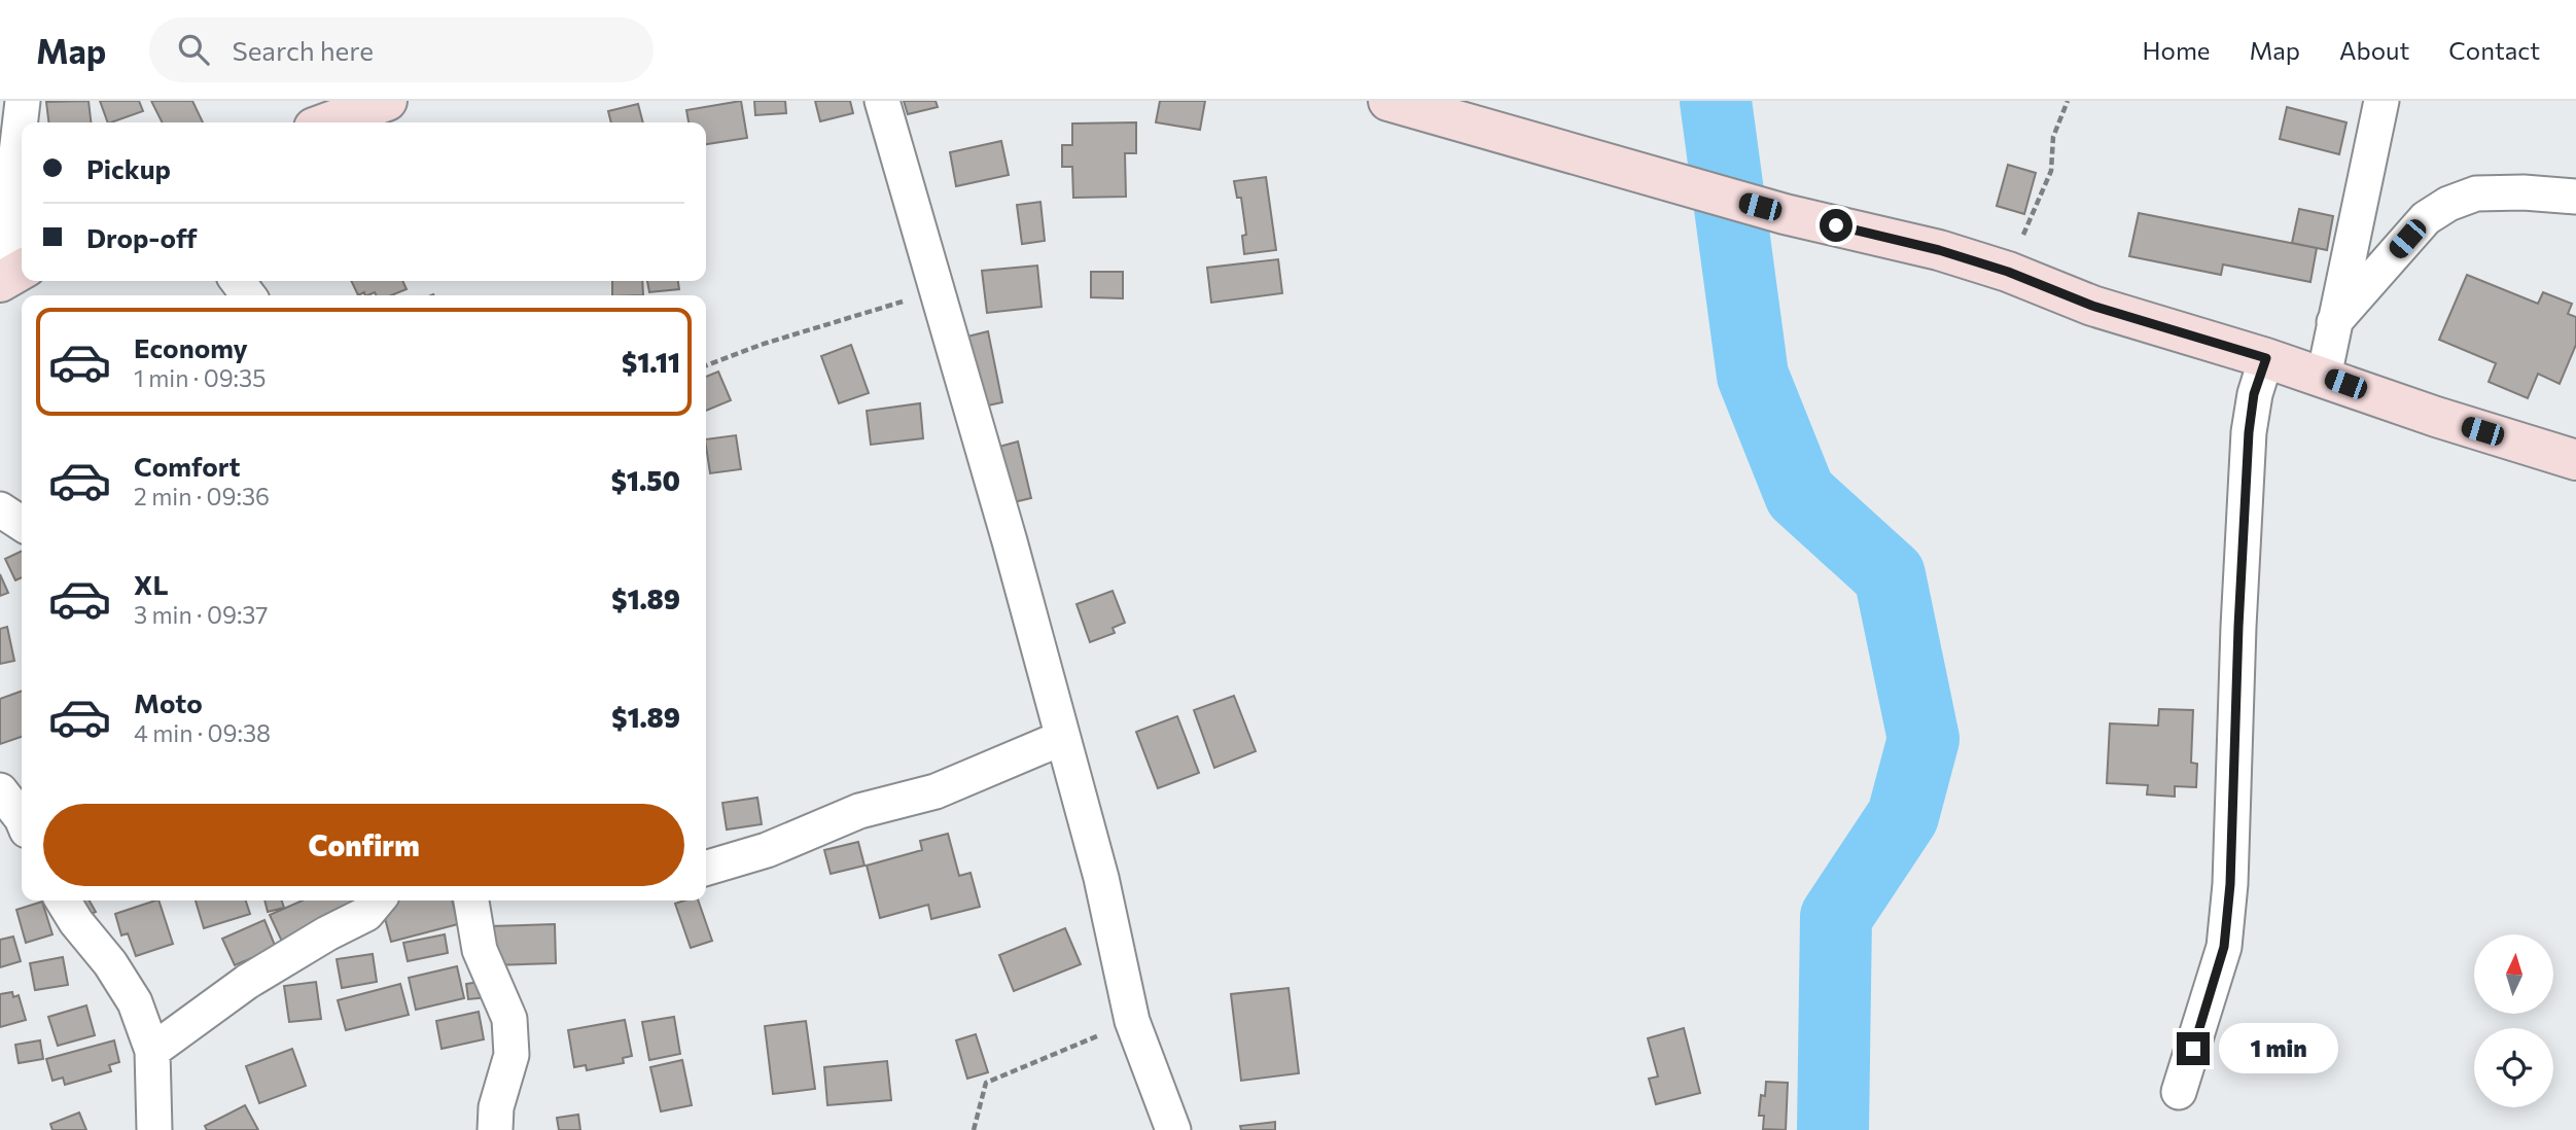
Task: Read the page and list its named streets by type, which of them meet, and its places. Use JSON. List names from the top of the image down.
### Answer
{
  "north": "top",
  "page": {
    "header": "Map",
    "search": "Search here",
    "nav": [
      "Home",
      "Map",
      "About",
      "Contact"
    ],
    "banner": ["Pickup", "Drop-off"],
    "list": [
      {
        "name": "Economy",
        "note": "1 min · 09:35",
        "value": "$1.11"
      },
      {
        "name": "Comfort",
        "note": "2 min · 09:36",
        "value": "$1.50"
      },
      {
        "name": "XL",
        "note": "3 min · 09:37",
        "value": "$1.89"
      },
      {
        "name": "Moto",
        "note": "4 min · 09:38",
        "value": "$1.89"
      }
    ],
    "buttons": "Confirm",
    "bubble": "1 min"
  }
}
